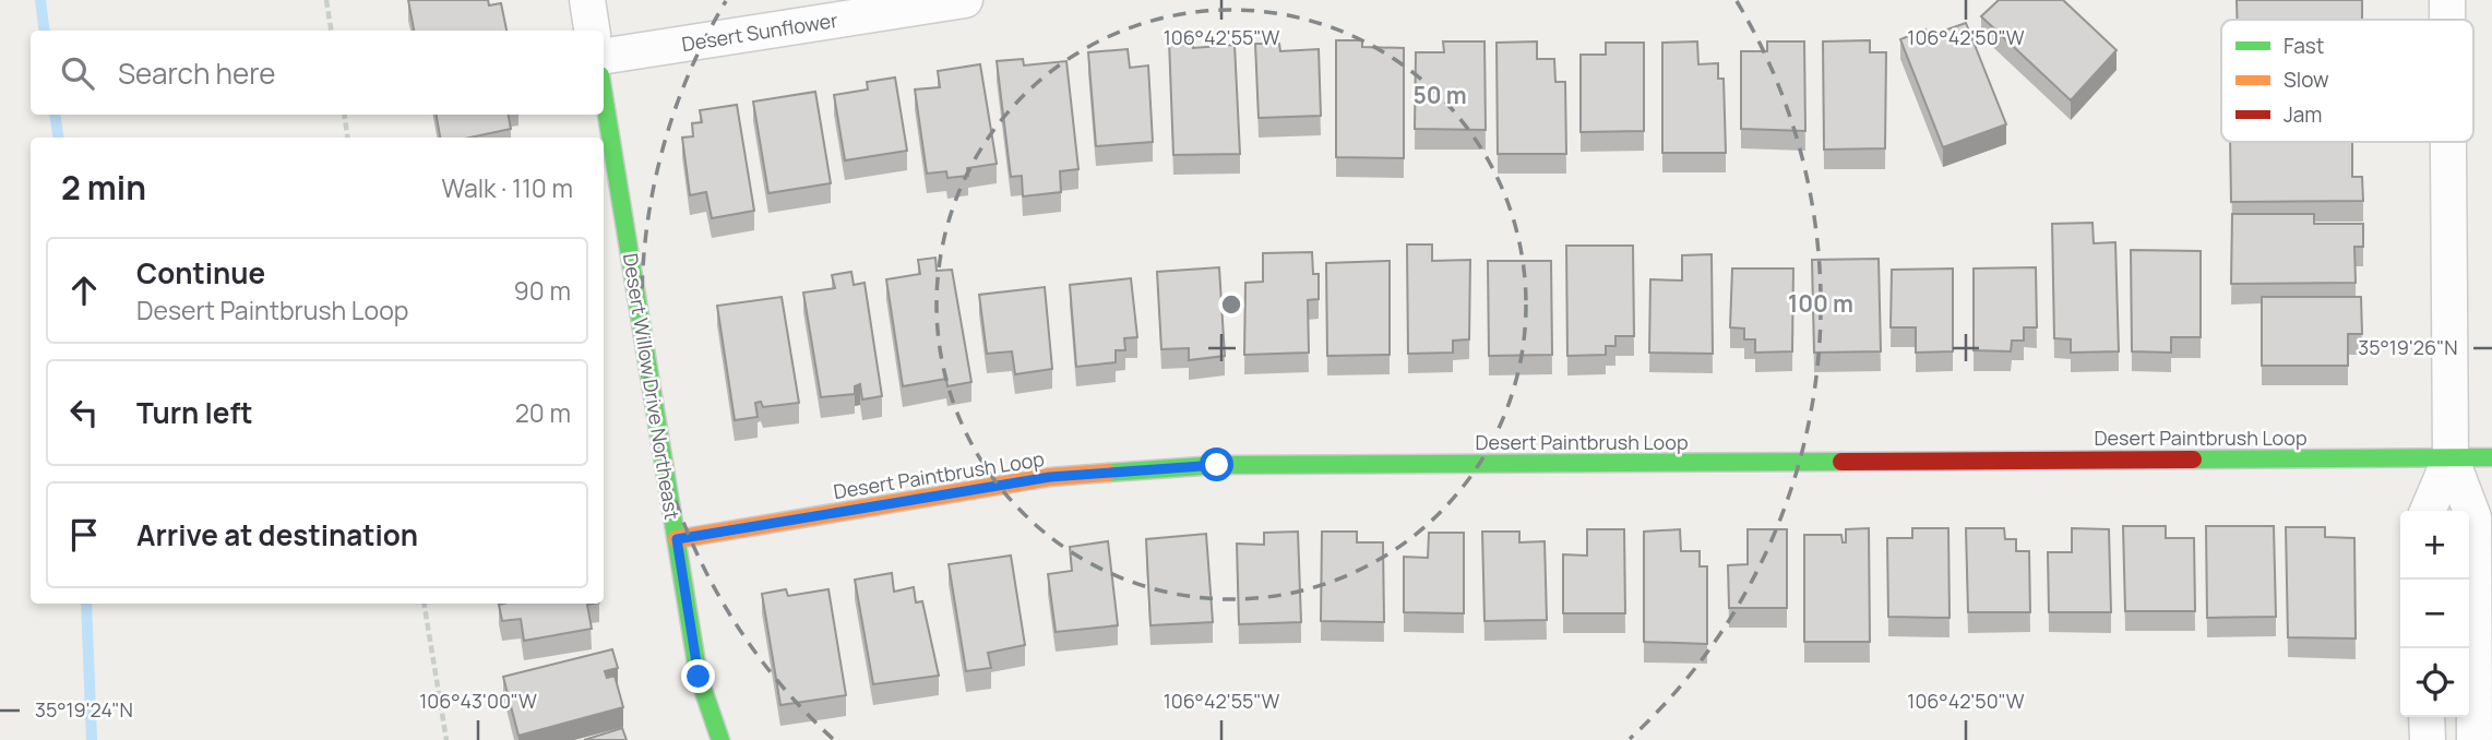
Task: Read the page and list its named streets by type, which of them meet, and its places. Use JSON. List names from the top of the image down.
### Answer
{
  "streets": {
    "street": ["Desert Sunflower", "Desert Willow Drive Northeast", "Desert Paintbrush Loop"]
  },
  "crossings": [
    ["Desert Willow Drive Northeast", "Desert Paintbrush Loop"]
  ],
  "legend": ["Fast", "Slow", "Jam"],
  "page": {
    "search": "Search here",
    "heading": ["2 min", "Walk · 110 m"],
    "list": [
      ["Continue", "Desert Paintbrush Loop", "90 m"],
      ["Turn left", "20 m"],
      "Arrive at destination"
    ],
    "map_buttons": ["+", "−"]
  },
  "coordinates": [
    "106°42'55\"W",
    "106°42'50\"W",
    "35°19'26\"N",
    "106°43'00\"W",
    "35°19'24\"N"
  ],
  "rings": ["50 m", "100 m"]
}
